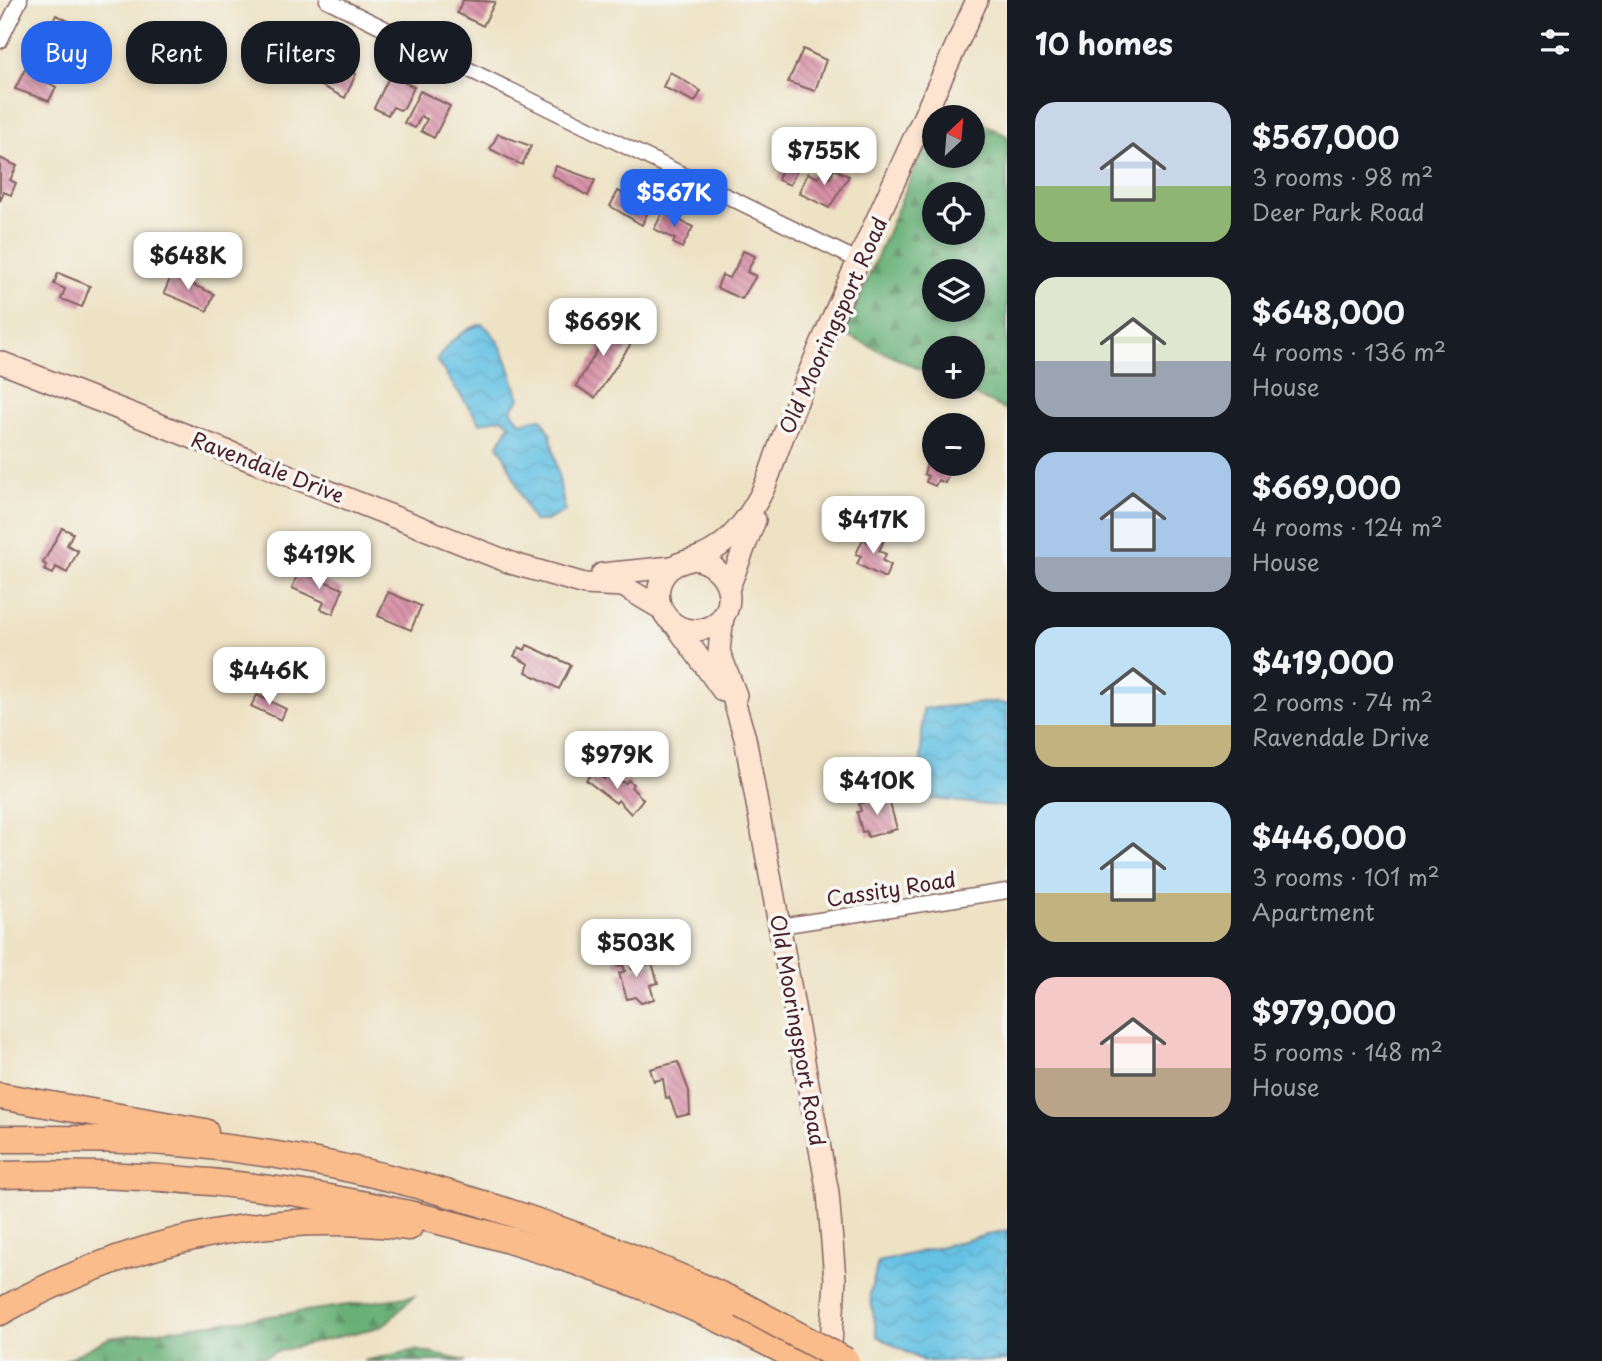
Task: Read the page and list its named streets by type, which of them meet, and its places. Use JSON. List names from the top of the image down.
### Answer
{
  "streets": {
    "main road": ["Old Mooringsport Road", "Ravendale Drive"],
    "street": ["Cassity Road"]
  },
  "crossings": [
    ["Old Mooringsport Road", "Ravendale Drive"],
    ["Old Mooringsport Road", "Cassity Road"]
  ],
  "north": "top right",
  "page": {
    "heading": "10 homes",
    "chip": [
      "Buy",
      "Rent",
      "Filters",
      "New"
    ],
    "list": [
      {
        "name": "$567,000",
        "note": "3 rooms · 98 m² · Deer Park Road"
      },
      {
        "name": "$648,000",
        "note": "4 rooms · 136 m² · House"
      },
      {
        "name": "$669,000",
        "note": "4 rooms · 124 m² · House"
      },
      {
        "name": "$419,000",
        "note": "2 rooms · 74 m² · Ravendale Drive"
      },
      {
        "name": "$446,000",
        "note": "3 rooms · 101 m² · Apartment"
      },
      {
        "name": "$979,000",
        "note": "5 rooms · 148 m² · House"
      }
    ],
    "map_buttons": ["+", "−"],
    "price": [
      "$755K",
      "$567K",
      "$648K",
      "$669K",
      "$417K",
      "$419K",
      "$446K",
      "$979K",
      "$410K",
      "$503K"
    ]
  }
}
